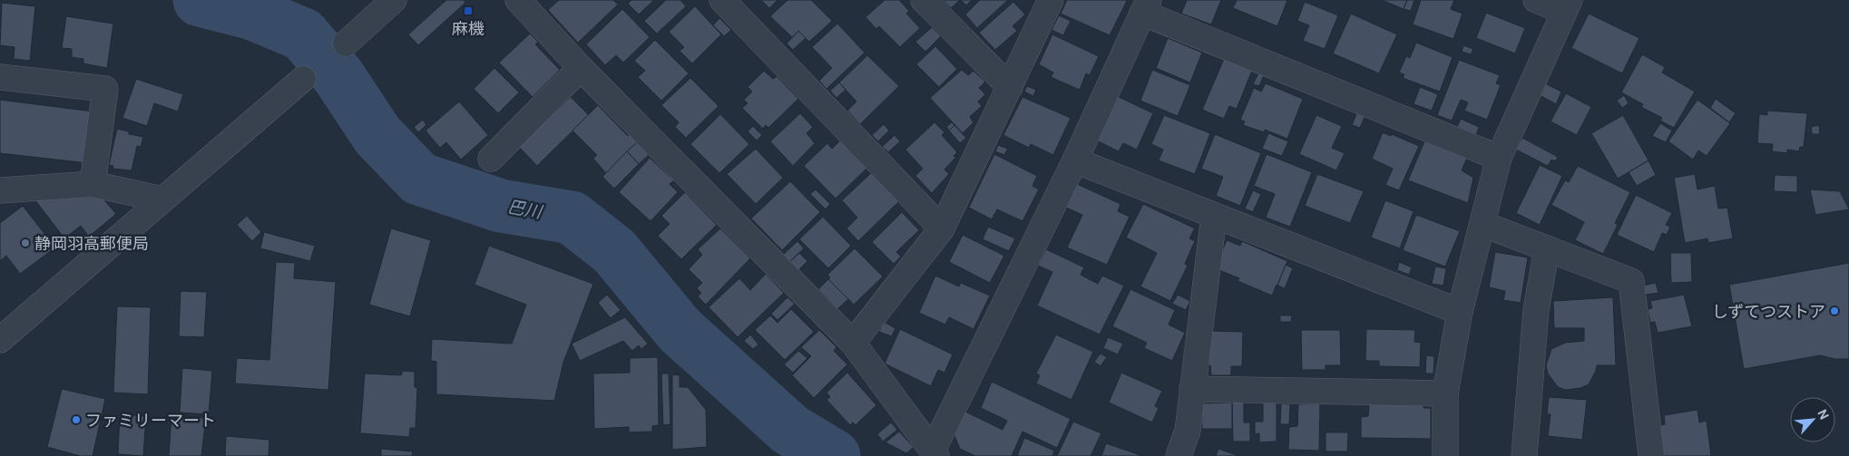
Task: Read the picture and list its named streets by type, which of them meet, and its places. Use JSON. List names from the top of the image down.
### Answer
{
  "water": ["巴川"],
  "places": {
    "transit": ["麻機"],
    "other": ["静岡羽高郵便局", "しずてつストア", "ファミリーマート"]
  },
  "north": "top right"
}
